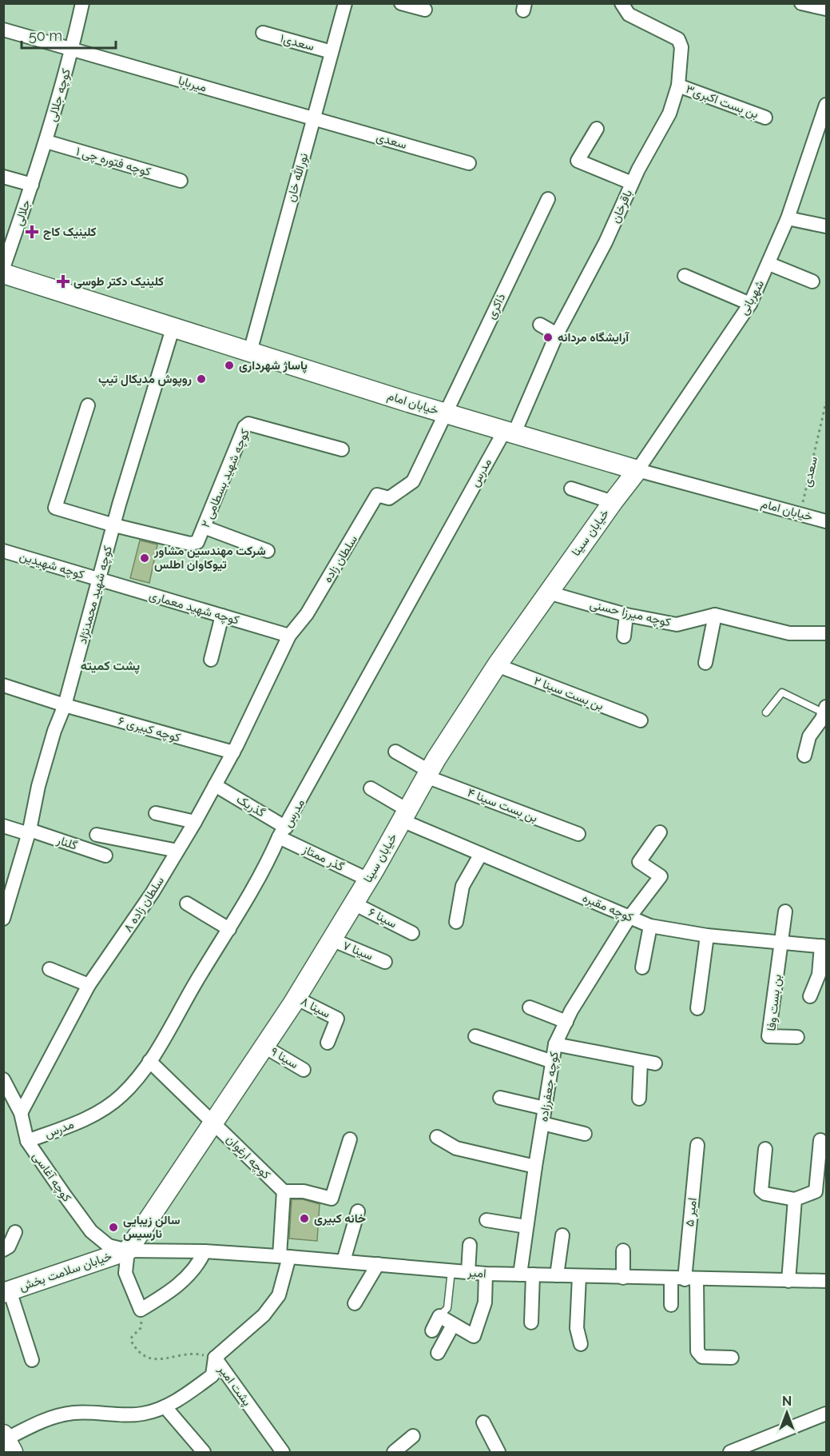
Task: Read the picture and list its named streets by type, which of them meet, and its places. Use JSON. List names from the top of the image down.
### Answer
{
  "streets": {
    "street": [
      "سعدی۱",
      "میربابا",
      "کوچه جلالی",
      "بن بست اکبری۳",
      "سعدی",
      "کوچه فتوره چی ۱",
      "نورالله خان",
      "باقرخان",
      "جلالی",
      "شهربانی",
      "ذاکری",
      "خیابان امام",
      "مدرس",
      "کوچه شهید بسطامی ۲",
      "خیابان سینا",
      "سلطان زاده",
      "کوچه شهیدین",
      "کوچه شهید محمدنژاد",
      "کوچه شهید معماری",
      "کوچه میرزا حسنی",
      "بن بست سینا ۲",
      "کوچه کبیری ۶",
      "بن بست سینا ۴",
      "گذریک",
      "گلنار",
      "گذر ممتاز",
      "سلطان زاده ۸",
      "کوچه مقبره",
      "سینا ۶",
      "سینا ۷",
      "بن بست وفا",
      "سینا ۸",
      "سینا ۹",
      "کوچه جعفرزاده",
      "کوچه ارغوان",
      "کوچه آغاسی",
      "امیر ۵",
      "خیابان سلامت بخش",
      "امیر",
      "پشت امیر"
    ]
  },
  "crossings": [
    ["سعدی۱", "نورالله خان"],
    ["میربابا", "کوچه جلالی"],
    ["میربابا", "سعدی"],
    ["میربابا", "نورالله خان"],
    ["کوچه جلالی", "کوچه فتوره چی ۱"],
    ["کوچه جلالی", "جلالی"],
    ["بن بست اکبری۳", "باقرخان"],
    ["سعدی", "نورالله خان"],
    ["سعدی", "خیابان امام"],
    ["نورالله خان", "خیابان امام"],
    ["باقرخان", "خیابان امام"],
    ["باقرخان", "مدرس"],
    ["شهربانی", "خیابان امام"],
    ["شهربانی", "خیابان سینا"],
    ["ذاکری", "خیابان امام"],
    ["ذاکری", "سلطان زاده"],
    ["خیابان امام", "مدرس"],
    ["خیابان امام", "خیابان سینا"],
    ["خیابان امام", "کوچه شهید محمدنژاد"],
    ["مدرس", "گذریک"],
    ["مدرس", "گذر ممتاز"],
    ["مدرس", "کوچه ارغوان"],
    ["مدرس", "کوچه آغاسی"],
    ["کوچه شهید بسطامی ۲", "کوچه شهید محمدنژاد"],
    ["خیابان سینا", "کوچه میرزا حسنی"],
    ["خیابان سینا", "بن بست سینا ۲"],
    ["خیابان سینا", "بن بست سینا ۴"],
    ["خیابان سینا", "گذر ممتاز"],
    ["خیابان سینا", "کوچه مقبره"],
    ["خیابان سینا", "سینا ۶"],
    ["خیابان سینا", "سینا ۷"],
    ["خیابان سینا", "سینا ۸"],
    ["خیابان سینا", "سینا ۹"],
    ["خیابان سینا", "کوچه ارغوان"],
    ["خیابان سینا", "کوچه آغاسی"],
    ["خیابان سینا", "خیابان سلامت بخش"],
    ["خیابان سینا", "امیر"],
    ["سلطان زاده", "کوچه شهید معماری"],
    ["سلطان زاده", "سلطان زاده ۸"],
    ["کوچه شهیدین", "کوچه شهید محمدنژاد"],
    ["کوچه شهیدین", "کوچه شهید معماری"],
    ["کوچه شهید محمدنژاد", "کوچه شهید معماری"],
    ["کوچه شهید محمدنژاد", "کوچه کبیری ۶"],
    ["کوچه شهید محمدنژاد", "گلنار"],
    ["کوچه کبیری ۶", "سلطان زاده ۸"],
    ["گذریک", "گذر ممتاز"],
    ["گذریک", "سلطان زاده ۸"],
    ["سلطان زاده ۸", "کوچه آغاسی"],
    ["کوچه مقبره", "بن بست وفا"],
    ["کوچه مقبره", "کوچه جعفرزاده"],
    ["کوچه جعفرزاده", "امیر"],
    ["کوچه آغاسی", "خیابان سلامت بخش"],
    ["کوچه آغاسی", "امیر"],
    ["امیر ۵", "امیر"],
    ["خیابان سلامت بخش", "امیر"]
  ],
  "districts": ["پشت کمیته"],
  "places": {
    "health": ["کلینیک کاج", "کلینیک دکتر طوسی"],
    "other": [
      "آرایشگاه مردانه",
      "پاساژ شهرداری",
      "روپوش مدیکال تیپ",
      "شرکت مهندسین مشاور تیوکاوان اطلس",
      "خانه کبیری",
      "سالن زیبایی نارسیس"
    ]
  },
  "scale_bar": "50 m",
  "north": "top"
}
